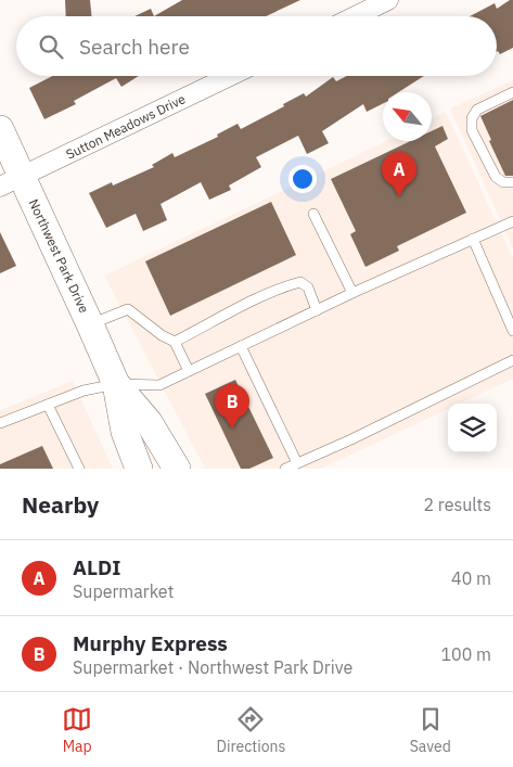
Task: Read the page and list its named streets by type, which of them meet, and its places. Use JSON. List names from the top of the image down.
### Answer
{
  "streets": {
    "street": ["Sutton Meadows Drive", "Northwest Park Drive"]
  },
  "crossings": [
    ["Sutton Meadows Drive", "Northwest Park Drive"]
  ],
  "north": "top left",
  "page": {
    "search": "Search here",
    "pins": ["A", "B"],
    "heading": ["Nearby", "2 results"],
    "list": [
      {
        "mark": "A",
        "name": "ALDI",
        "note": "Supermarket",
        "value": "40 m"
      },
      {
        "mark": "B",
        "name": "Murphy Express",
        "note": "Supermarket · Northwest Park Drive",
        "value": "100 m"
      }
    ],
    "nav": ["Map", "Directions", "Saved"]
  }
}
